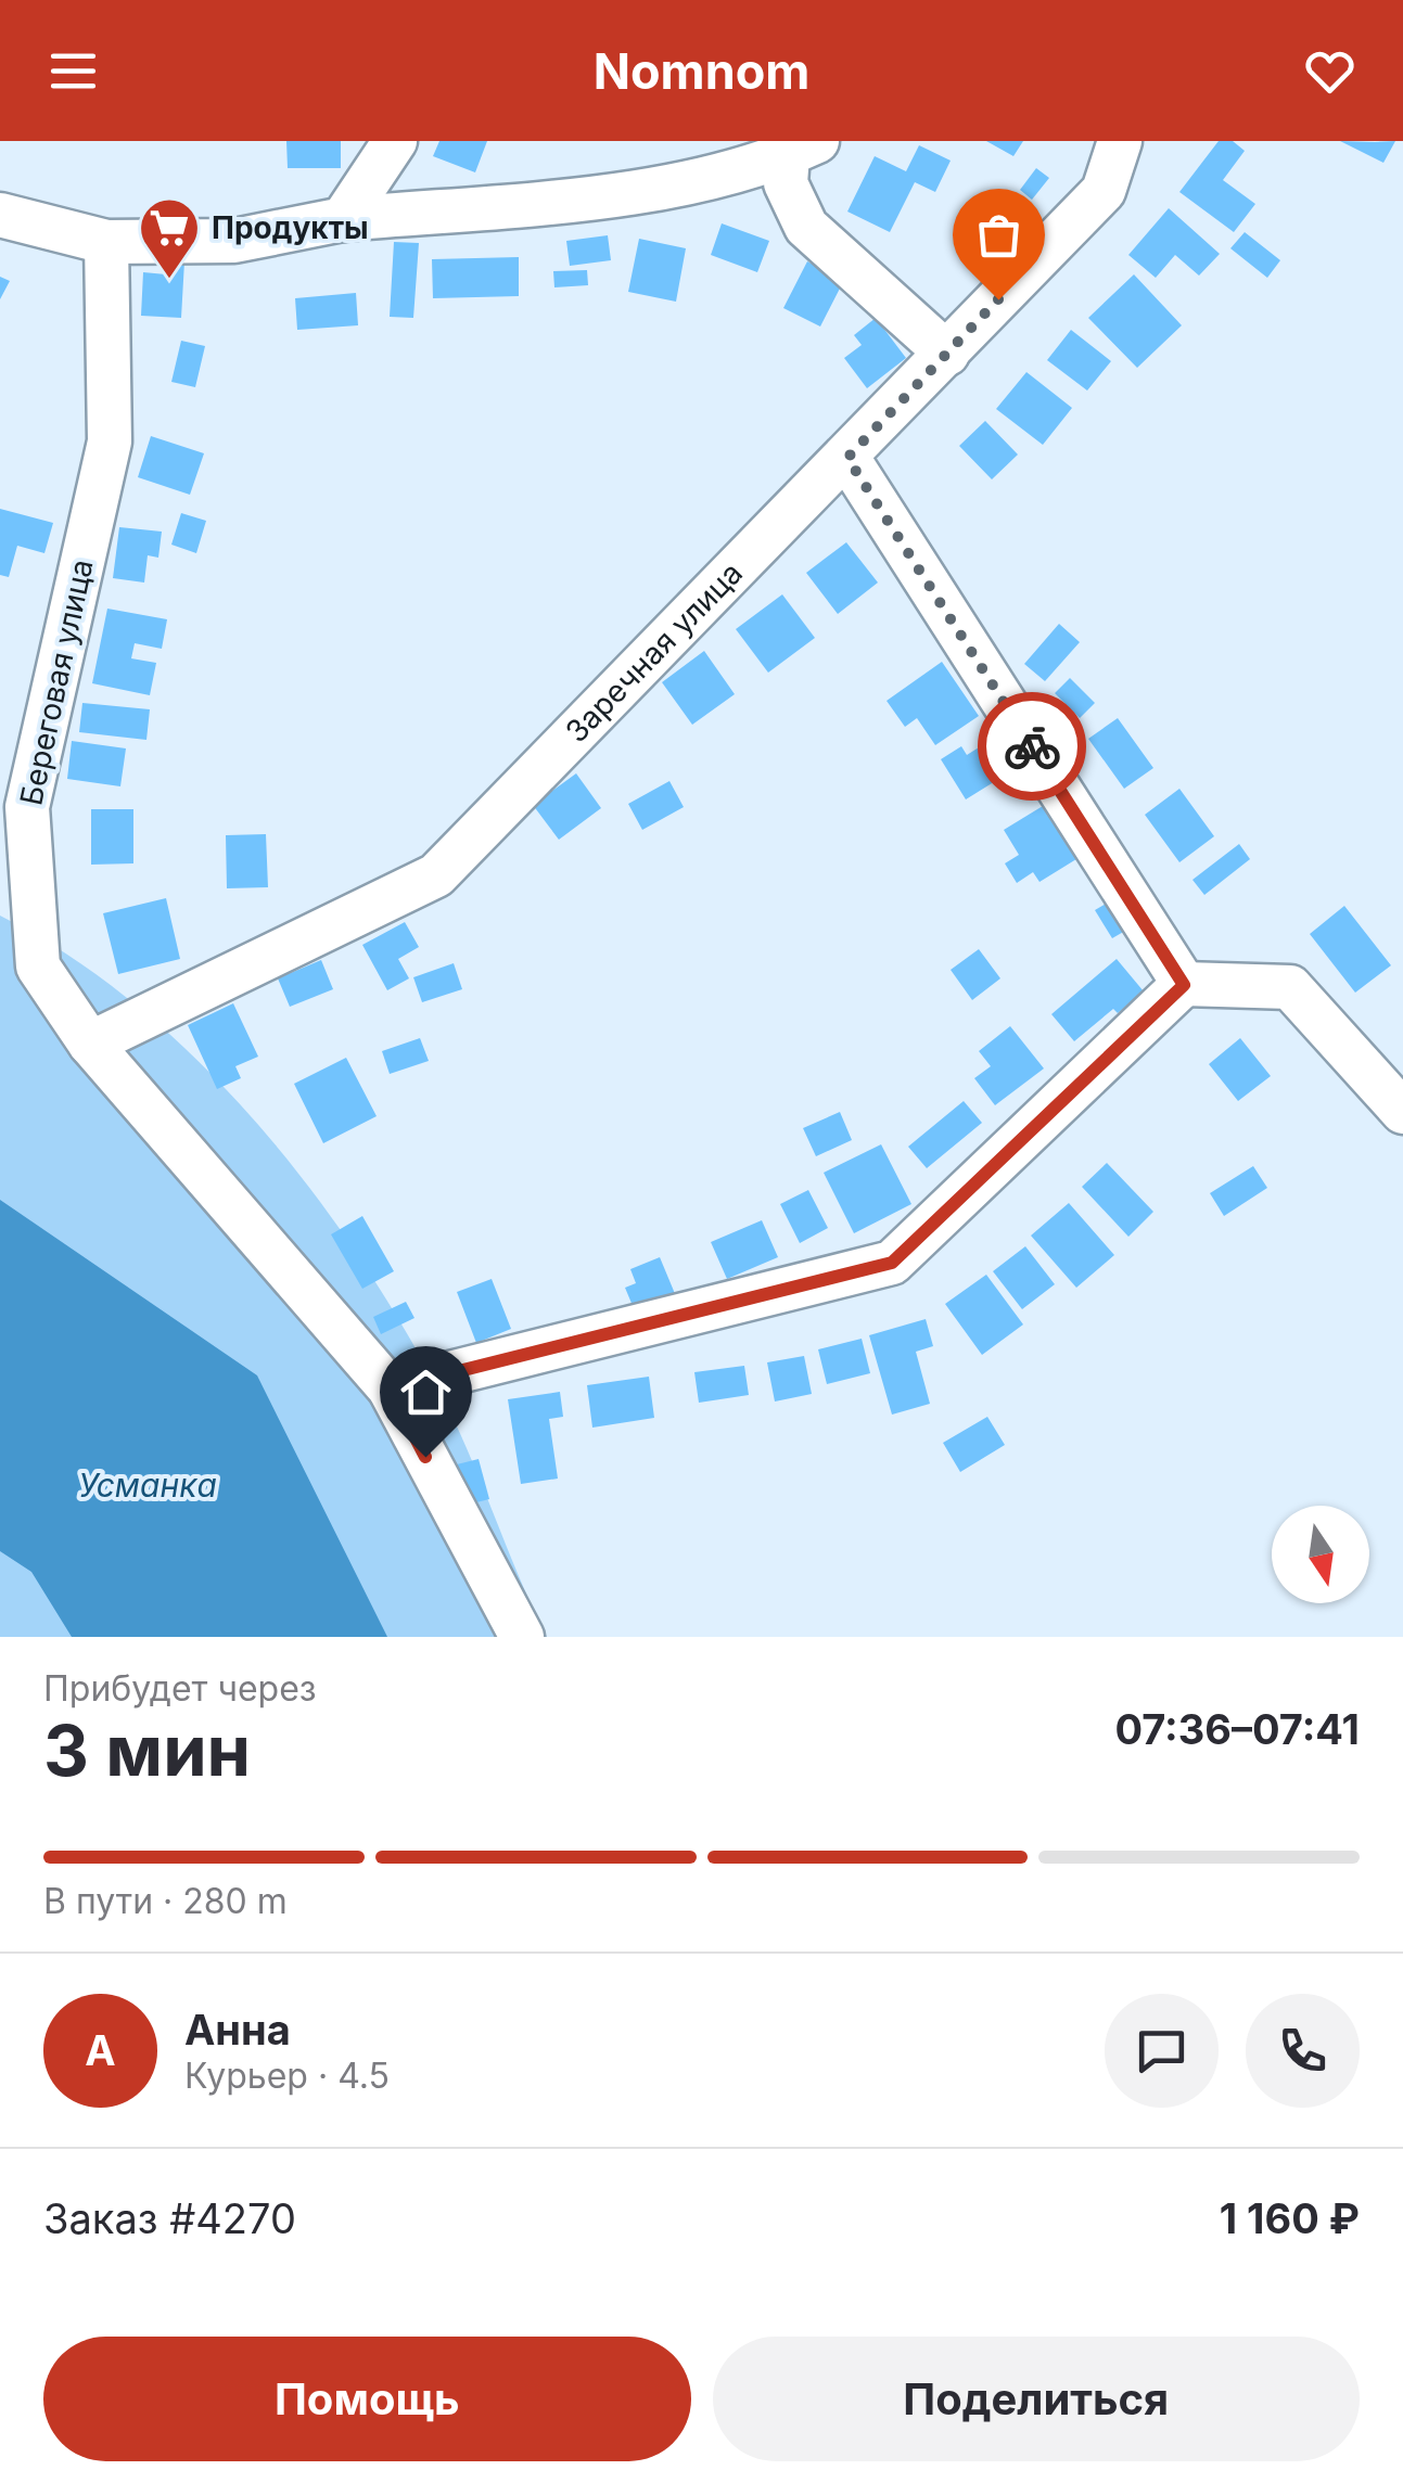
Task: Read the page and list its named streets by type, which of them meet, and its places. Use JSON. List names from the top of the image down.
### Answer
{
  "streets": {
    "street": ["Заречная улица", "Береговая улица"]
  },
  "crossings": [
    ["Заречная улица", "Береговая улица"]
  ],
  "water": ["Усманка"],
  "places": {
    "supermarket": ["Продукты"]
  },
  "north": "bottom",
  "page": {
    "header": "Nomnom",
    "heading": ["3 мин", "Прибудет через", "07:36–07:41"],
    "panel": [
      "Анна",
      "Курьер · 4.5",
      "Заказ #4270",
      "1 160 ₽"
    ],
    "bar": "В пути · 280 m",
    "round": "А",
    "buttons": ["Помощь", "Поделиться"]
  }
}
